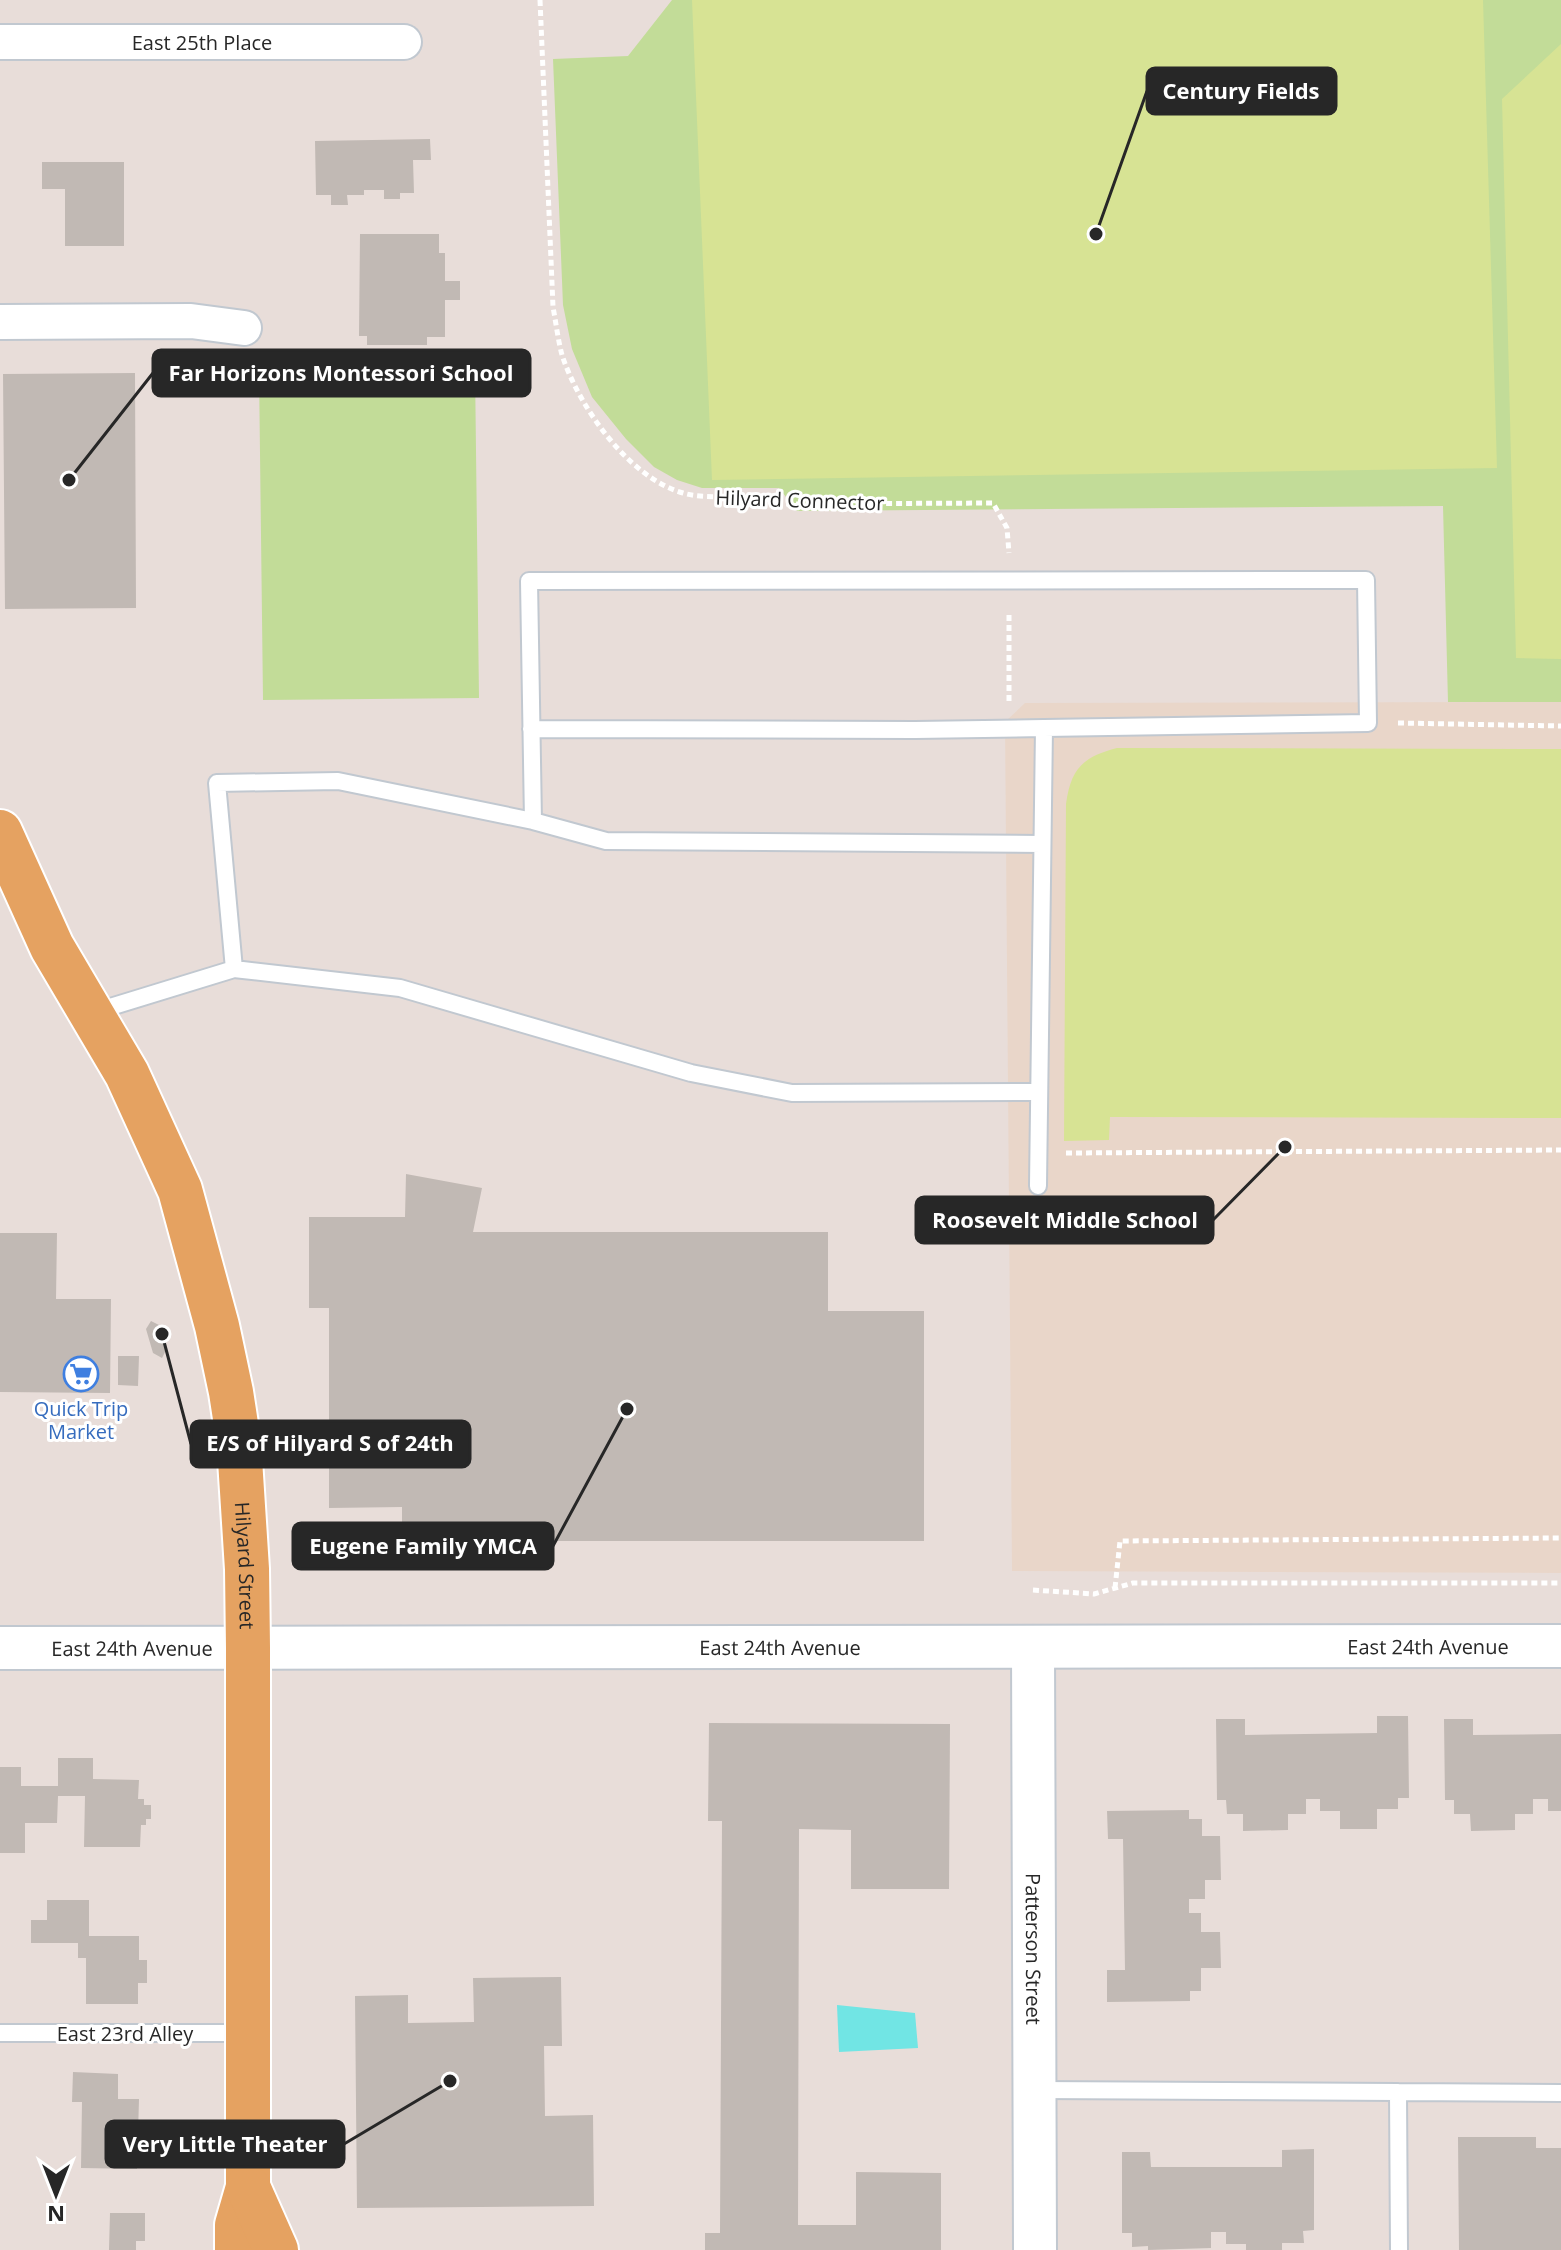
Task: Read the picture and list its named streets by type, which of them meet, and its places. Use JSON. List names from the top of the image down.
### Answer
{
  "streets": {
    "main road": ["Hilyard Street"],
    "street": ["East 25th Place", "East 24th Avenue", "Patterson Street"],
    "lane": ["East 23rd Alley"],
    "path": ["Hilyard Connector"]
  },
  "crossings": [
    ["Hilyard Street", "East 24th Avenue"],
    ["Hilyard Street", "East 23rd Alley"],
    ["East 24th Avenue", "Patterson Street"]
  ],
  "places": {
    "other": [
      "Century Fields",
      "Far Horizons Montessori School",
      "Roosevelt Middle School",
      "E/S of Hilyard S of 24th",
      "Eugene Family YMCA",
      "Very Little Theater"
    ],
    "supermarket": ["Quick Trip Market"]
  },
  "north": "bottom"
}
